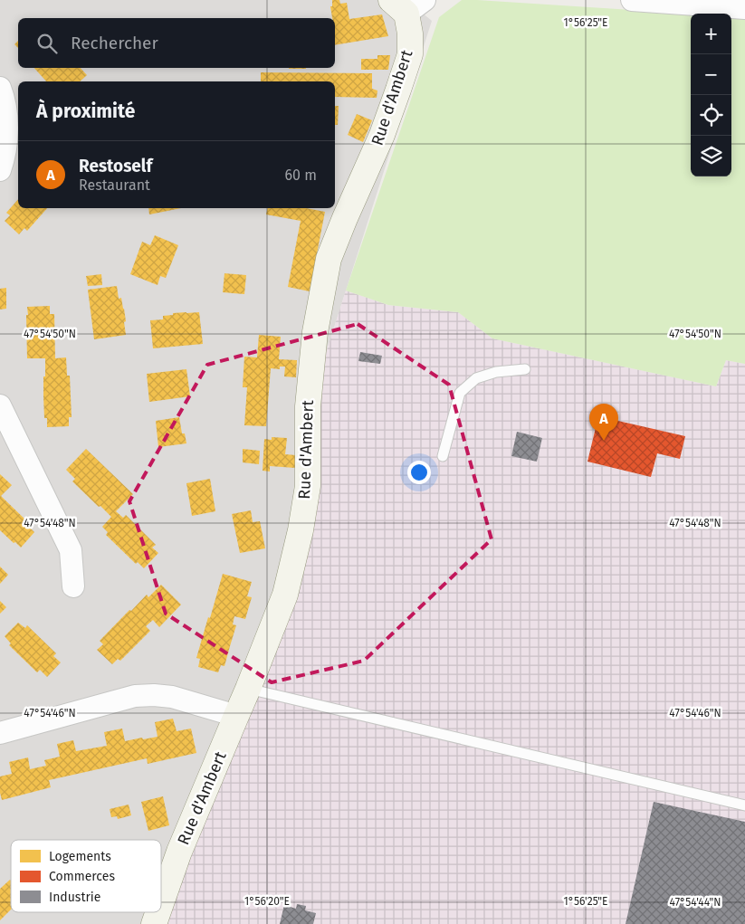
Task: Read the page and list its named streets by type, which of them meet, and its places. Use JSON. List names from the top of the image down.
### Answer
{
  "streets": {
    "street": ["Rue d'Ambert"]
  },
  "legend": ["Logements", "Commerces", "Industrie"],
  "page": {
    "map_buttons": ["+", "−"],
    "search": "Rechercher",
    "heading": "À proximité",
    "list": [
      {
        "mark": "A",
        "name": "Restoself",
        "note": "Restaurant",
        "value": "60 m"
      }
    ],
    "pins": "A"
  },
  "coordinates": [
    "1°56'25\"E",
    "47°54'50\"N",
    "47°54'48\"N",
    "47°54'46\"N",
    "1°56'20\"E",
    "47°54'44\"N"
  ]
}
